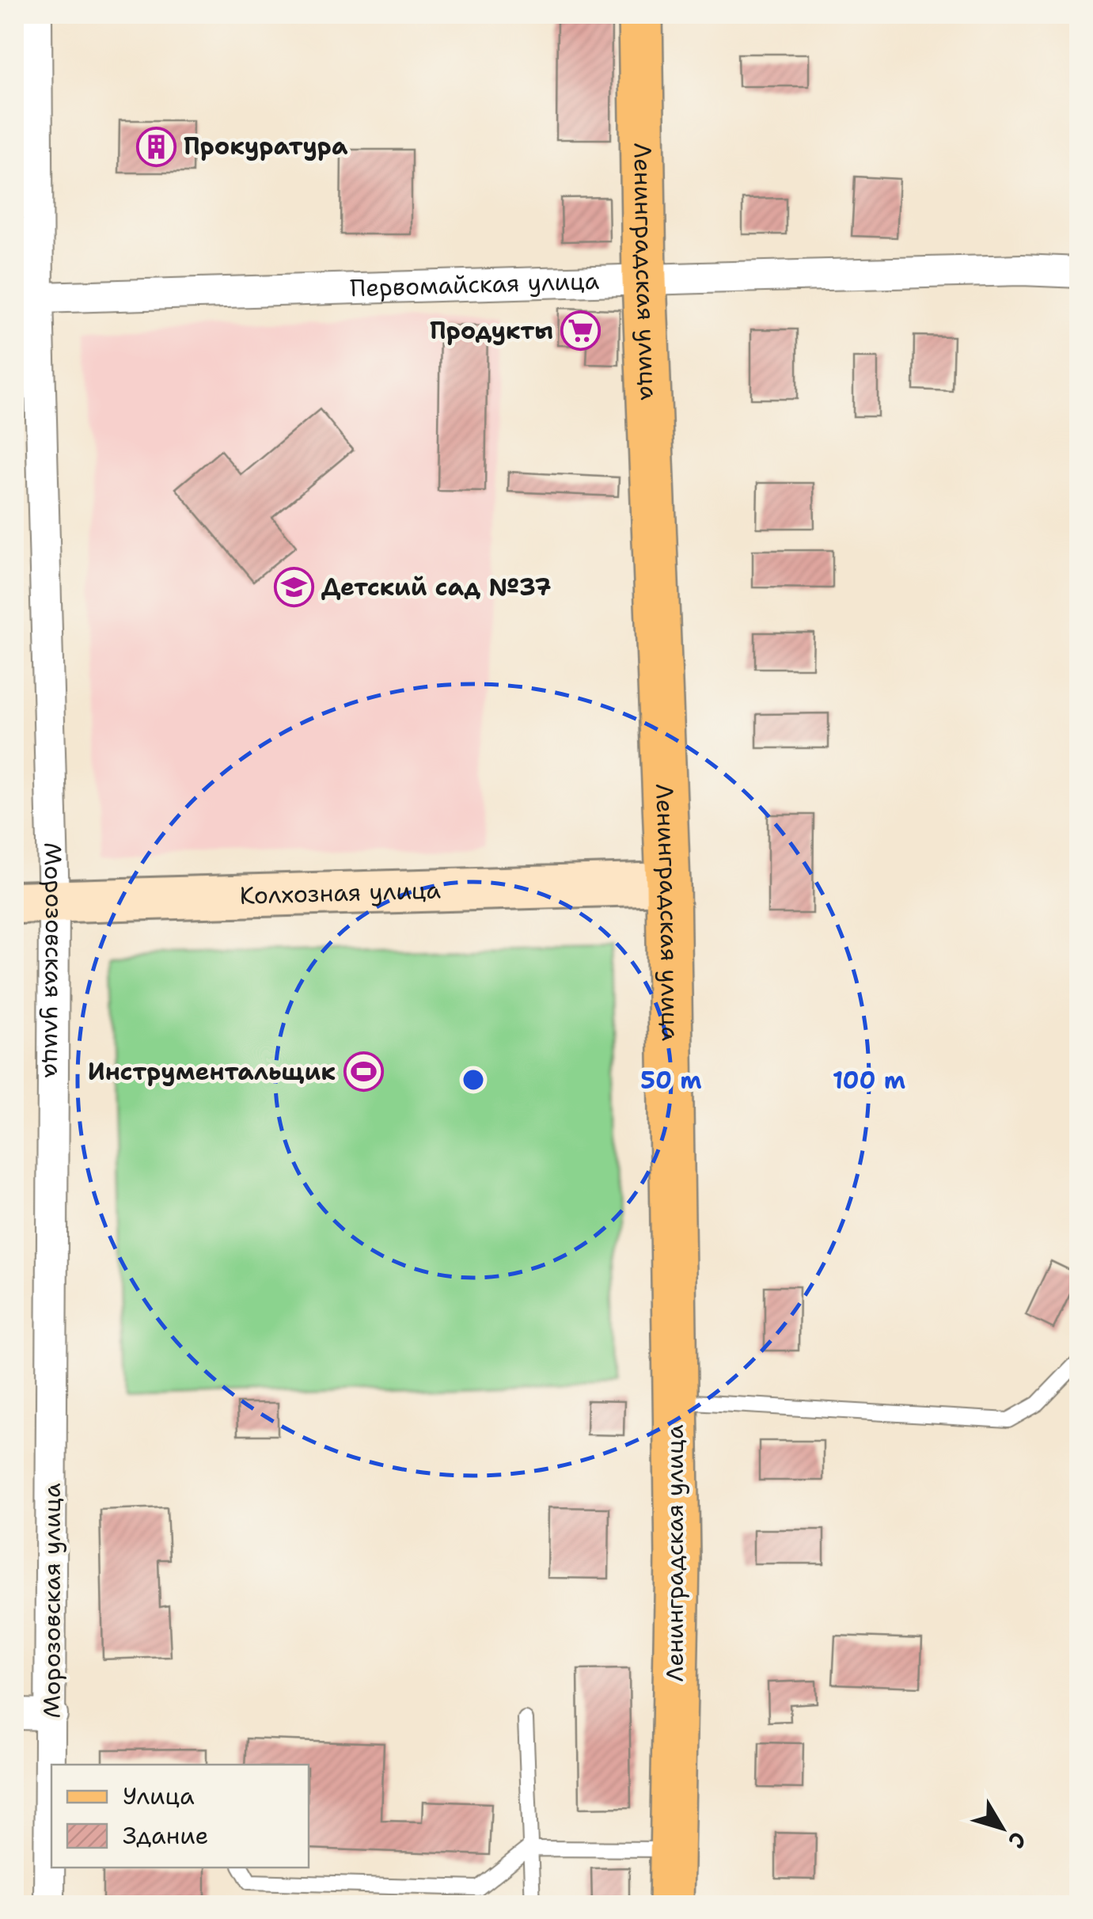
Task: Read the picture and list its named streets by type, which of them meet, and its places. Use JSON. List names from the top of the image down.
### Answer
{
  "streets": {
    "main road": ["Ленинградская улица", "Колхозная улица"],
    "street": ["Первомайская улица", "Морозовская улица"]
  },
  "crossings": [
    ["Ленинградская улица", "Первомайская улица"],
    ["Ленинградская улица", "Колхозная улица"],
    ["Первомайская улица", "Морозовская улица"],
    ["Колхозная улица", "Морозовская улица"]
  ],
  "places": {
    "building": ["Прокуратура"],
    "supermarket": ["Продукты"],
    "school or university": ["Детский сад №37"],
    "sports": ["Инструментальщик"]
  },
  "legend": ["Улица", "Здание"],
  "north": "bottom right",
  "rings": ["50 m", "100 m"]
}
